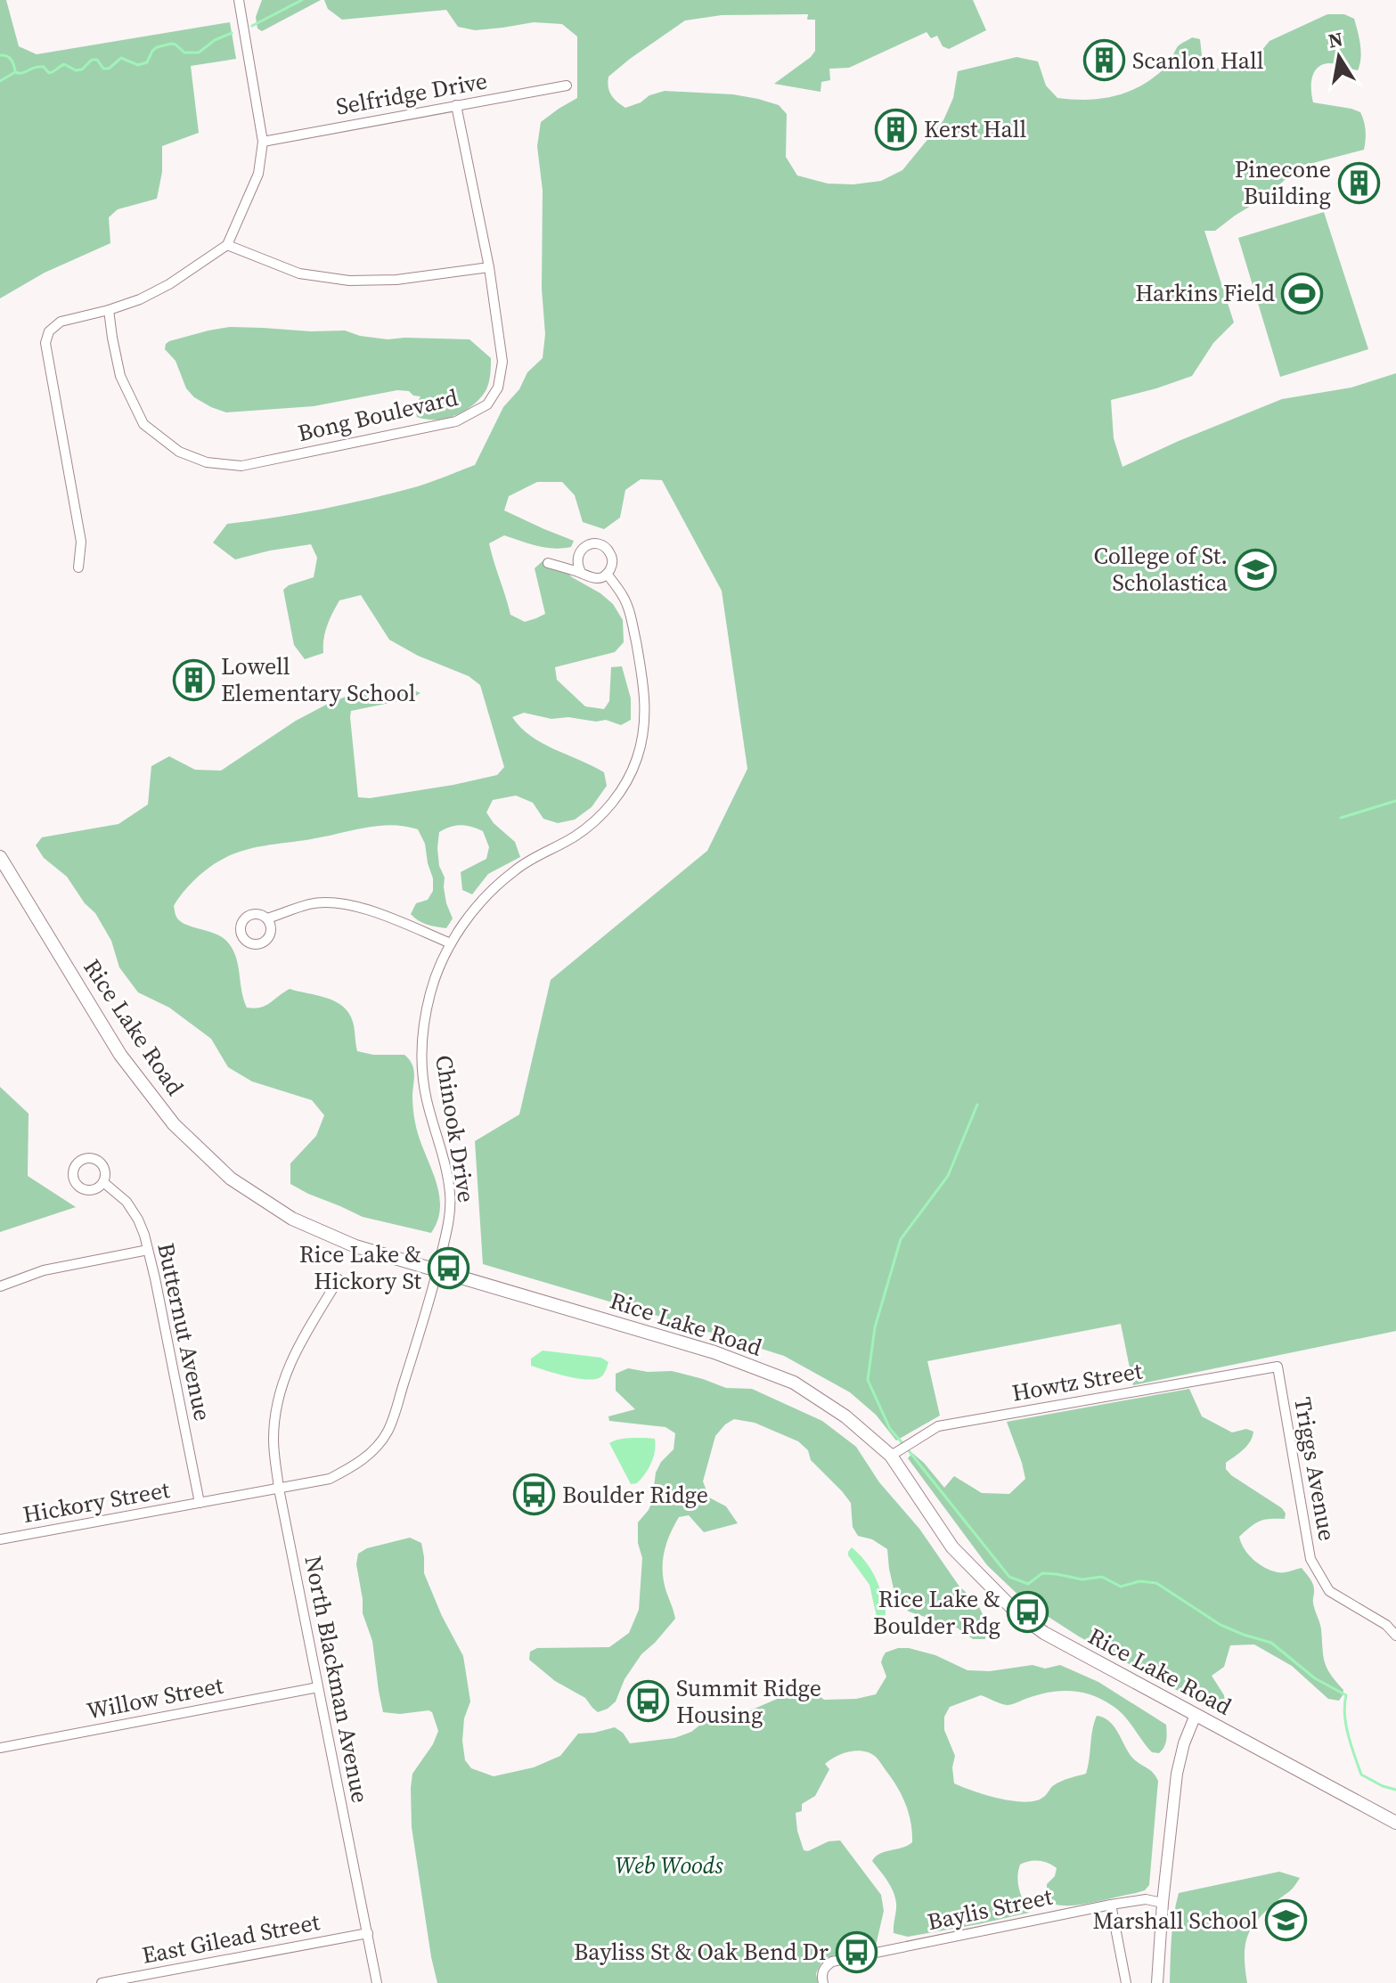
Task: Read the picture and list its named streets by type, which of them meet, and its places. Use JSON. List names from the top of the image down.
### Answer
{
  "streets": {
    "main road": ["Rice Lake Road"],
    "street": [
      "Selfridge Drive",
      "Bong Boulevard",
      "Chinook Drive",
      "Butternut Avenue",
      "Howtz Street",
      "Triggs Avenue",
      "Hickory Street",
      "North Blackman Avenue",
      "Willow Street",
      "Baylis Street",
      "East Gilead Street"
    ]
  },
  "crossings": [
    ["Selfridge Drive", "Bong Boulevard"],
    ["Rice Lake Road", "Chinook Drive"],
    ["Rice Lake Road", "Howtz Street"],
    ["Butternut Avenue", "Hickory Street"],
    ["Howtz Street", "Triggs Avenue"],
    ["Hickory Street", "North Blackman Avenue"],
    ["North Blackman Avenue", "Willow Street"],
    ["North Blackman Avenue", "East Gilead Street"]
  ],
  "parks": ["Web Woods"],
  "places": {
    "building": [
      "Scanlon Hall",
      "Kerst Hall",
      "Pinecone Building",
      "Lowell Elementary School"
    ],
    "sports": ["Harkins Field"],
    "school or university": ["College of St. Scholastica", "Marshall School"],
    "bus stop": [
      "Rice Lake & Hickory St",
      "Boulder Ridge",
      "Rice Lake & Boulder Rdg",
      "Summit Ridge Housing",
      "Bayliss St & Oak Bend Dr"
    ]
  },
  "north": "top"
}
